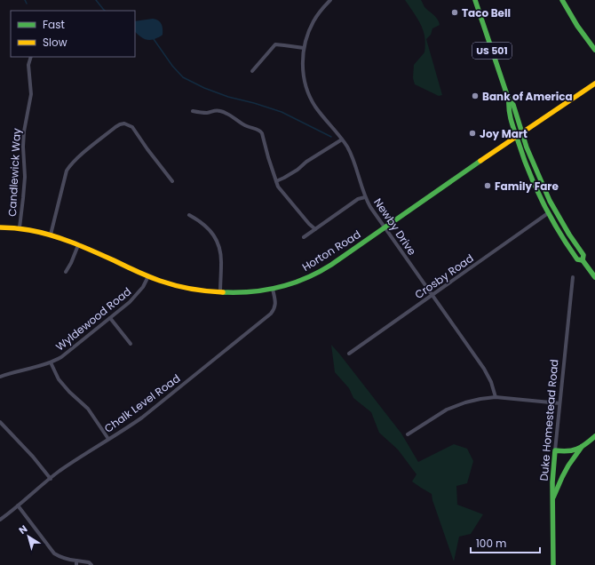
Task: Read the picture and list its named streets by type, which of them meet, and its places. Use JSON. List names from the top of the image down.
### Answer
{
  "streets": {
    "main road": ["US 501", "Horton Road", "Duke Homestead Road"],
    "street": [
      "Candlewick Way",
      "Newby Drive",
      "Crosby Road",
      "Wyldewood Road",
      "Chalk Level Road"
    ]
  },
  "crossings": [
    ["US 501", "Horton Road"],
    ["US 501", "Crosby Road"],
    ["Candlewick Way", "Horton Road"],
    ["Newby Drive", "Horton Road"],
    ["Newby Drive", "Crosby Road"],
    ["Horton Road", "Wyldewood Road"],
    ["Horton Road", "Chalk Level Road"]
  ],
  "places": [
    "Taco Bell",
    "Bank of America",
    "Joy Mart",
    "Family Fare"
  ],
  "legend": ["Fast", "Slow"],
  "scale_bar": "100 m",
  "north": "top left"
}
